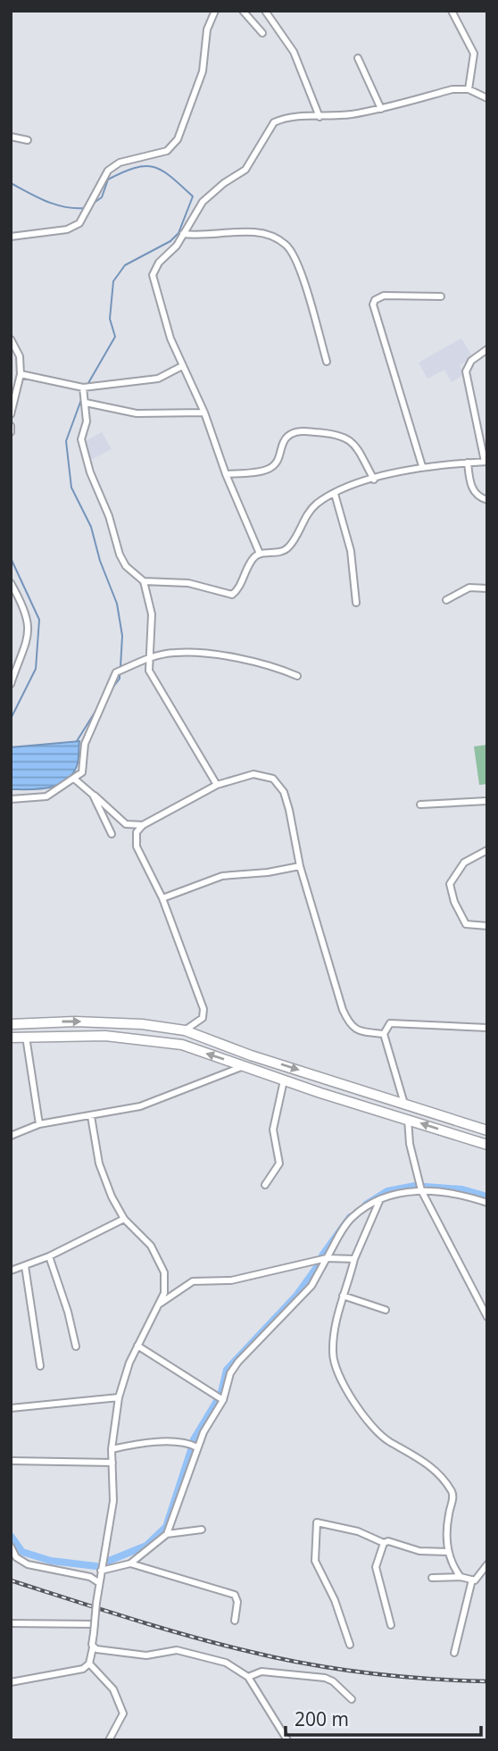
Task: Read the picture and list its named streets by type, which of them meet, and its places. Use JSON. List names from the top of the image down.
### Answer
{
  "scale_bar": "200 m"
}
